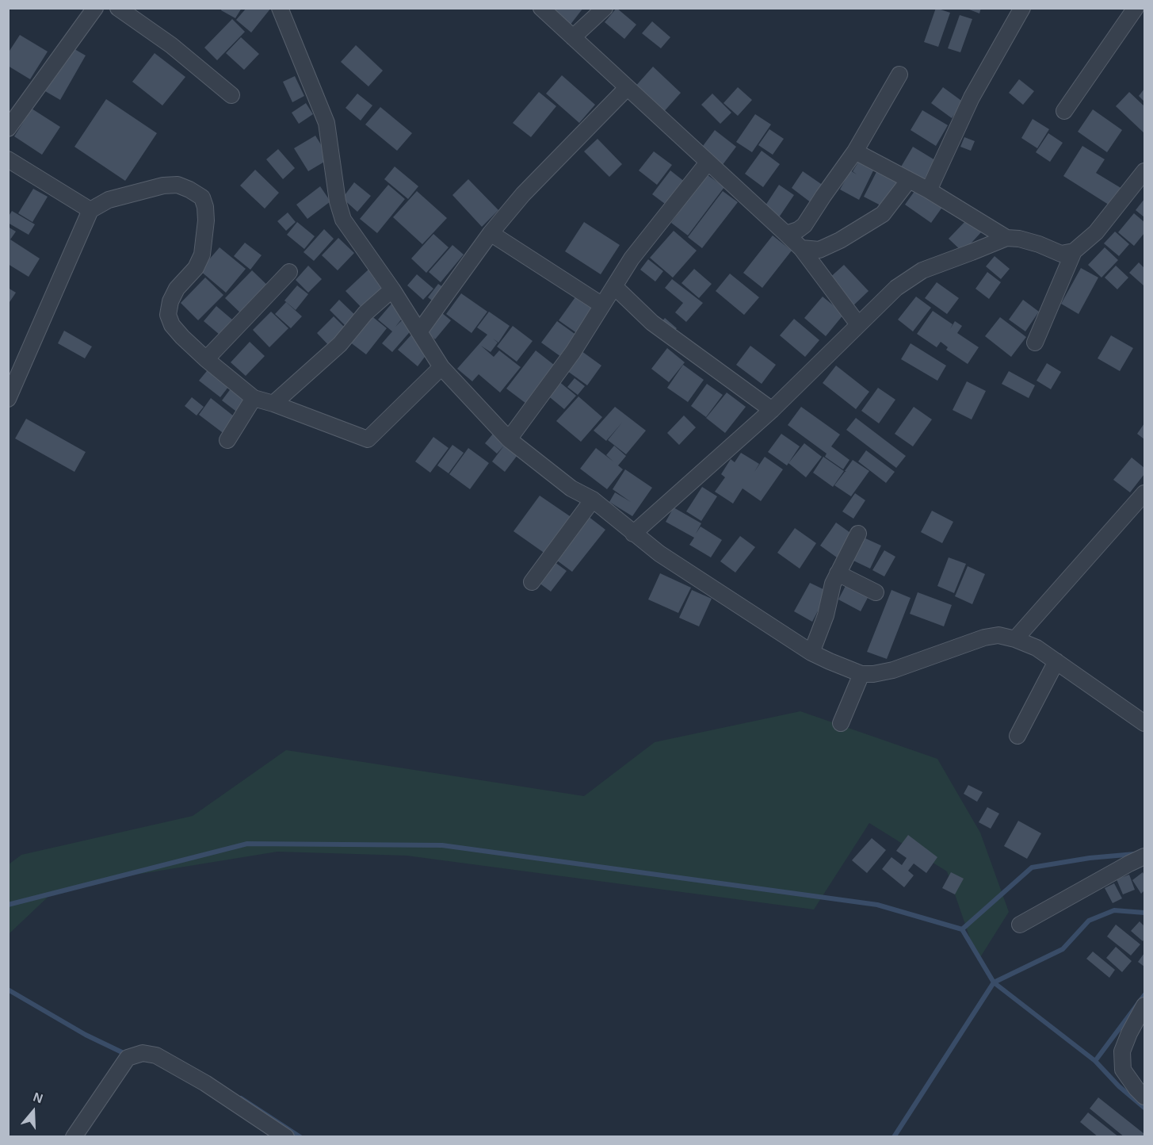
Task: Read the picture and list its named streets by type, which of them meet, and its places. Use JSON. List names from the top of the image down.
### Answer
{
  "north": "top"
}
